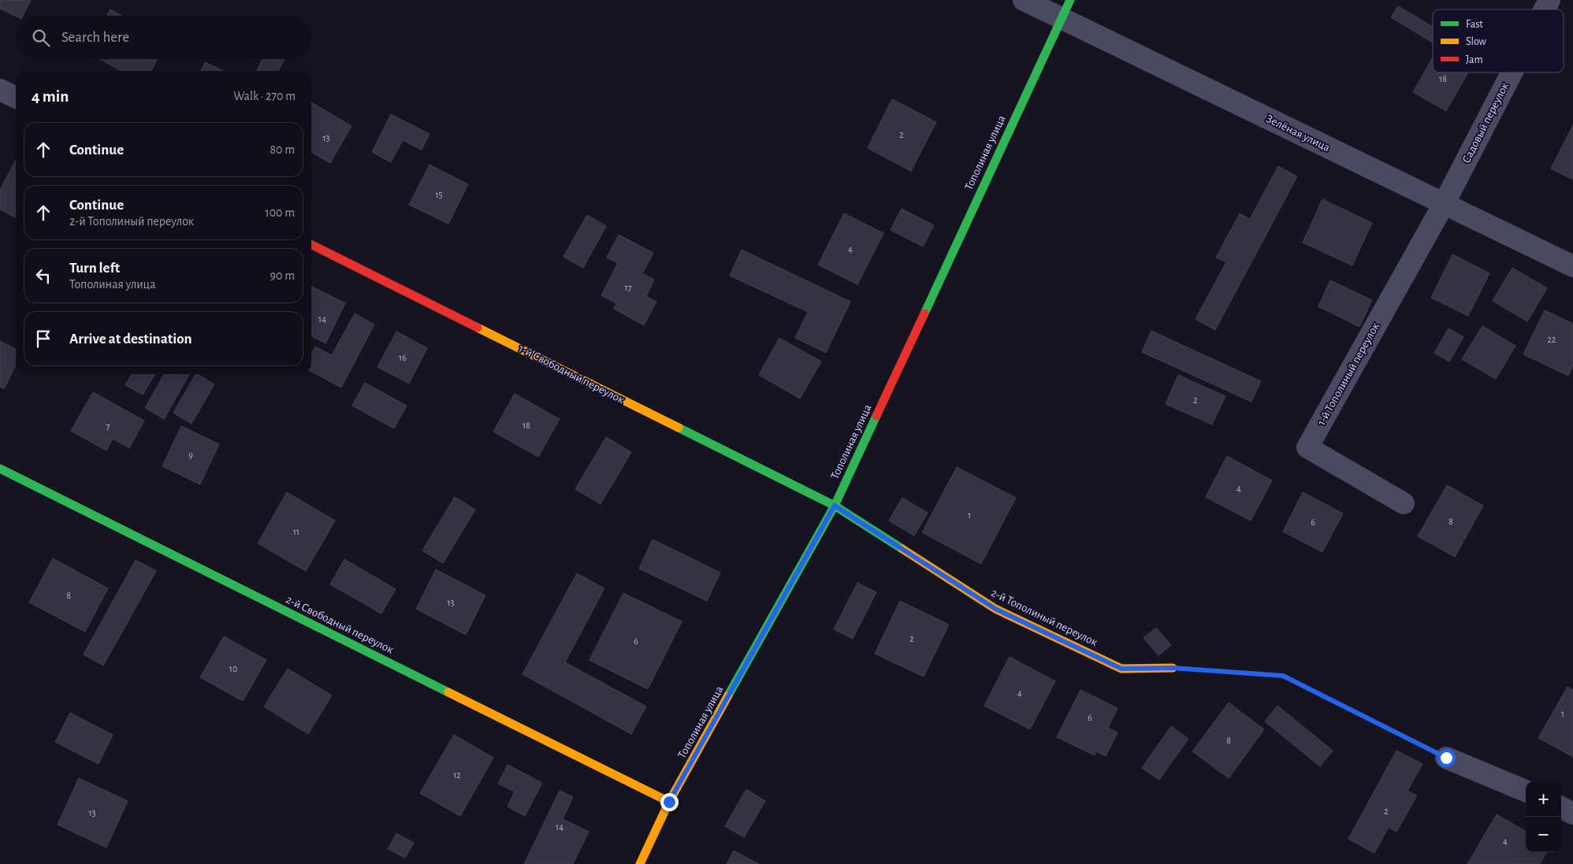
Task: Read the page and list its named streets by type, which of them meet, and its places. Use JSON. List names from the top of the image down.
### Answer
{
  "streets": {
    "street": [
      "Садовый переулок",
      "Зелёная улица",
      "Тополиная улица",
      "1-й Свободный переулок",
      "1-й Тополиный переулок",
      "2-й Тополиный переулок",
      "2-й Свободный переулок"
    ]
  },
  "crossings": [
    ["Садовый переулок", "Зелёная улица"],
    ["Садовый переулок", "1-й Тополиный переулок"],
    ["Зелёная улица", "Тополиная улица"],
    ["Зелёная улица", "1-й Тополиный переулок"],
    ["Тополиная улица", "1-й Свободный переулок"],
    ["Тополиная улица", "2-й Тополиный переулок"],
    ["Тополиная улица", "2-й Свободный переулок"],
    ["1-й Свободный переулок", "2-й Тополиный переулок"]
  ],
  "house_numbers": [
    "18",
    "2",
    "13",
    "15",
    "4",
    "17",
    "14",
    "22",
    "16",
    "2",
    "18",
    "7",
    "9",
    "4",
    "1",
    "8",
    "6",
    "11",
    "8",
    "13",
    "2",
    "6",
    "10",
    "4",
    "1",
    "6",
    "8",
    "12",
    "2",
    "13",
    "14",
    "4"
  ],
  "legend": ["Fast", "Slow", "Jam"],
  "page": {
    "search": "Search here",
    "heading": ["4 min", "Walk · 270 m"],
    "list": [
      ["Continue", "80 m"],
      ["Continue", "2-й Тополиный переулок", "100 m"],
      ["Turn left", "Тополиная улица", "90 m"],
      "Arrive at destination"
    ],
    "map_buttons": ["+", "−"]
  }
}
